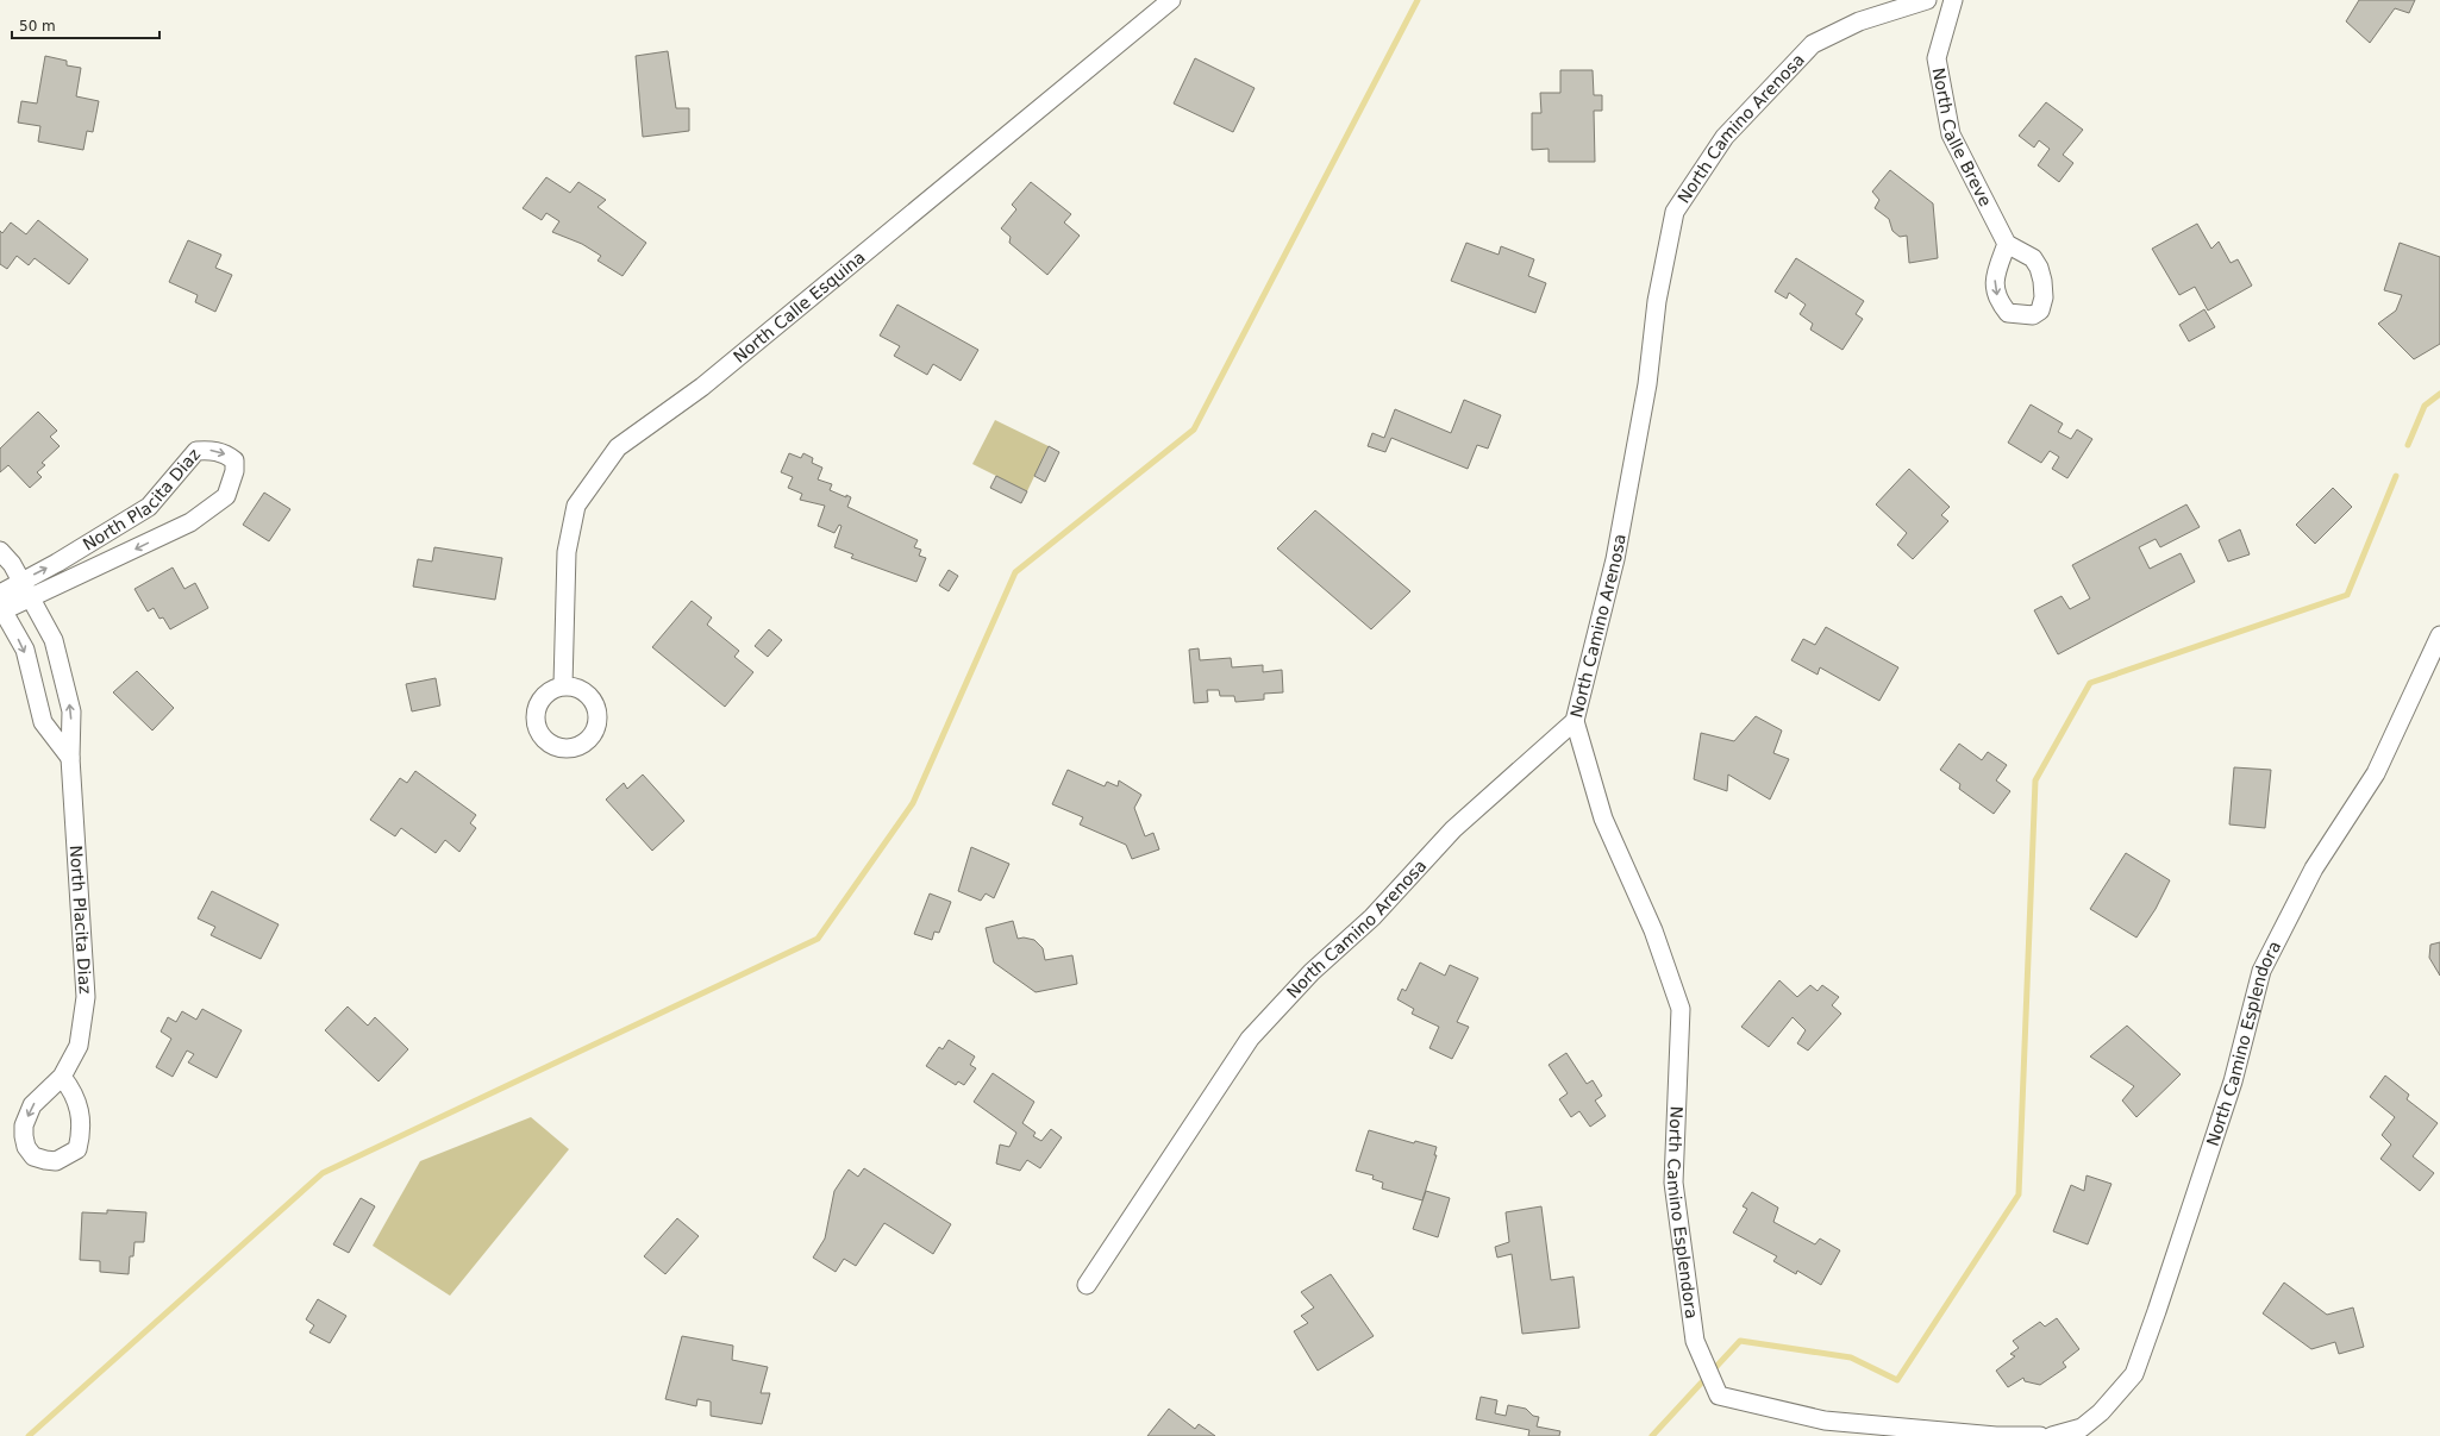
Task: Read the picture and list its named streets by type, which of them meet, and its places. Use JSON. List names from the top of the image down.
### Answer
{
  "streets": {
    "street": [
      "North Camino Arenosa",
      "North Calle Breve",
      "North Calle Esquina",
      "North Placita Diaz",
      "North Camino Esplendora"
    ]
  },
  "crossings": [
    ["North Camino Arenosa", "North Camino Esplendora"]
  ],
  "scale_bar": "50 m"
}
